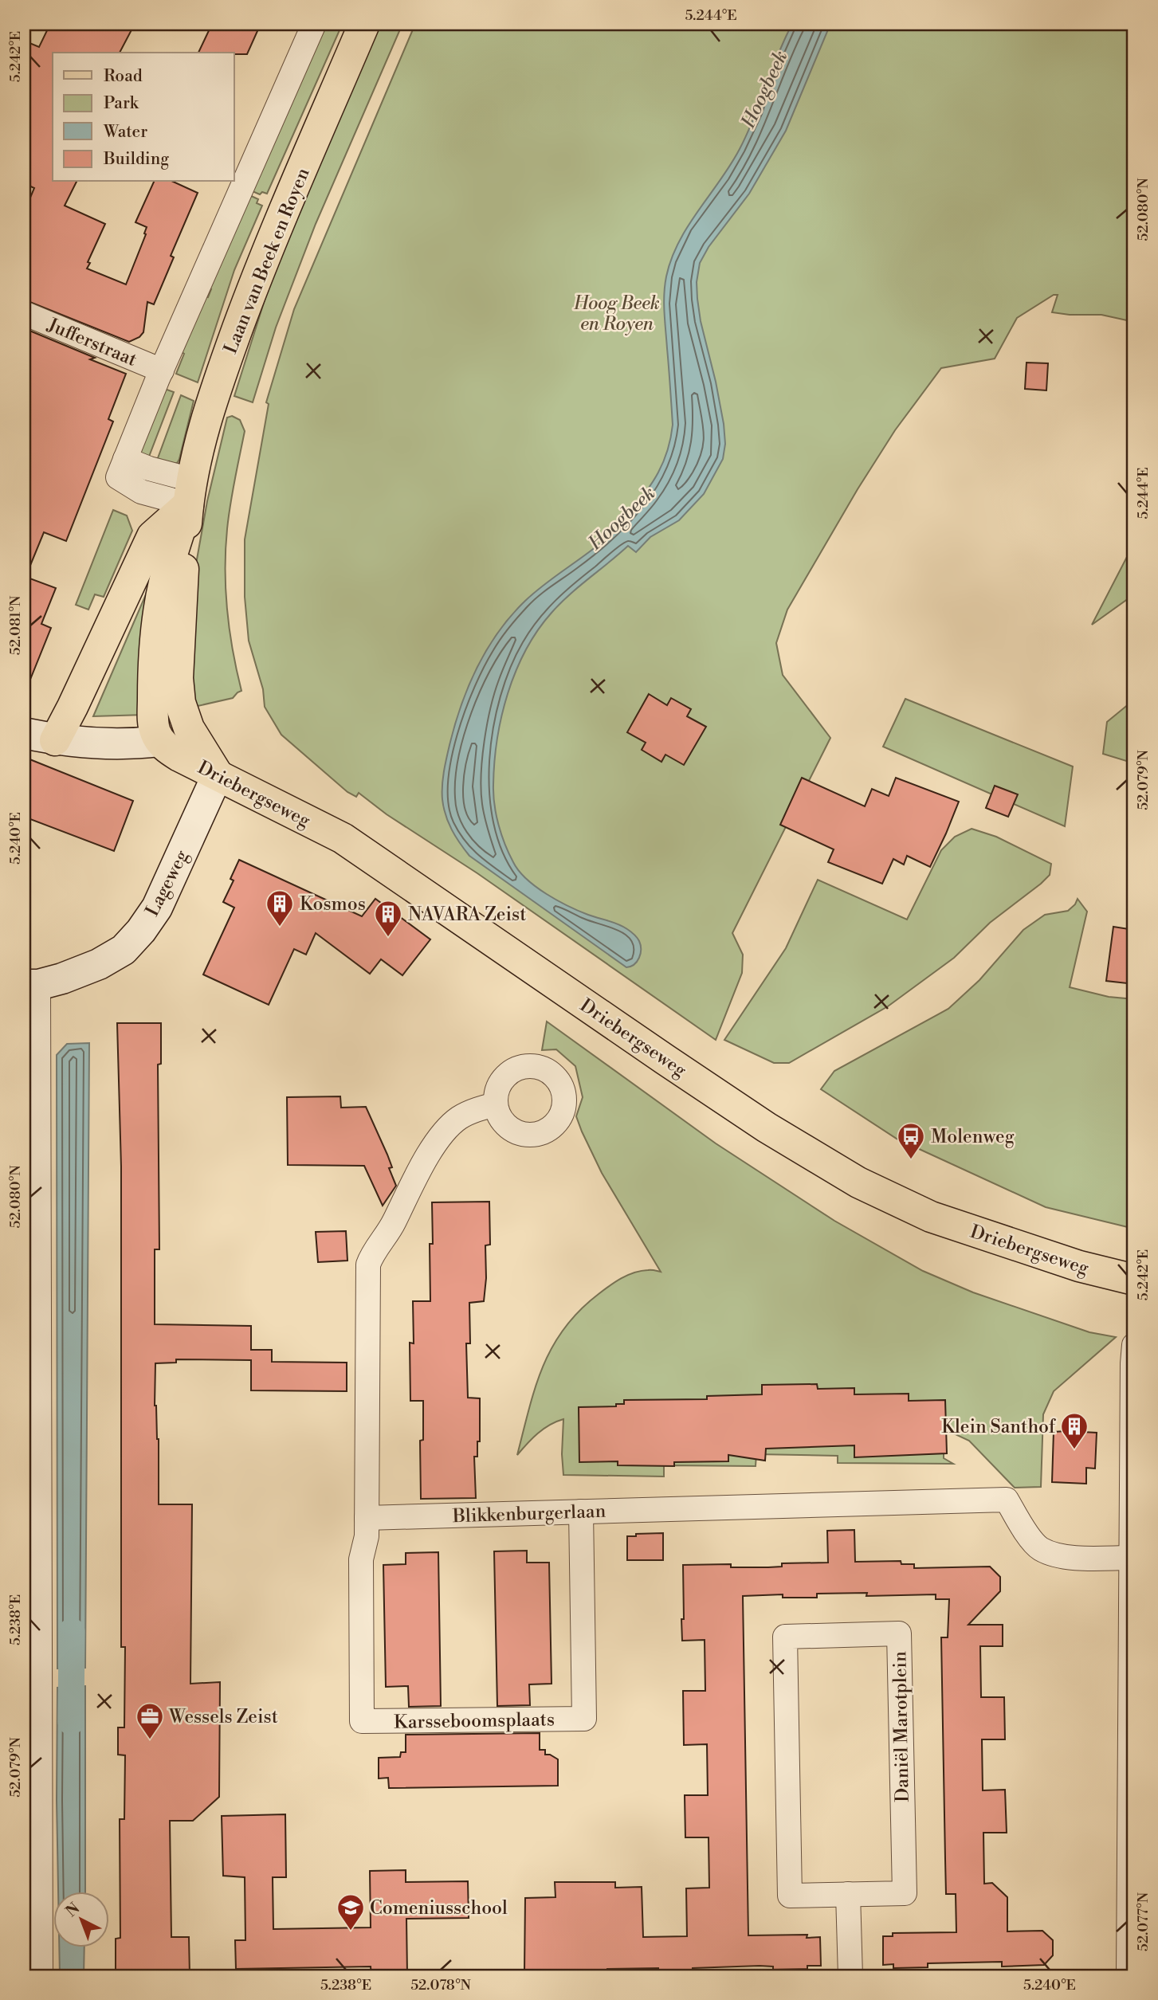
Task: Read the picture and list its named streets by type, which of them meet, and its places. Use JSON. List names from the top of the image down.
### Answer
{
  "streets": {
    "main road": ["Laan van Beek en Royen", "Driebergseweg", "Lageweg"],
    "street": [
      "Jufferstraat",
      "Blikkenburgerlaan",
      "Karsseboomsplaats",
      "Daniël Marotplein"
    ]
  },
  "crossings": [
    ["Laan van Beek en Royen", "Driebergseweg"],
    ["Laan van Beek en Royen", "Lageweg"],
    ["Driebergseweg", "Lageweg"],
    ["Blikkenburgerlaan", "Karsseboomsplaats"]
  ],
  "water": ["Hoogbeek"],
  "parks": ["Hoog Beek en Royen"],
  "places": {
    "building": ["Kosmos", "NAVARA Zeist", "Klein Santhof"],
    "bus stop": ["Molenweg"],
    "office": ["Wessels Zeist"],
    "school or university": ["Comeniusschool"]
  },
  "legend": [
    "Road",
    "Park",
    "Water",
    "Building"
  ],
  "north": "top left",
  "coordinates": [
    "5.244°E",
    "5.242°E",
    "52.080°N",
    "52.081°N",
    "52.079°N",
    "5.240°E",
    "5.238°E",
    "52.077°N",
    "52.078°N"
  ]
}
